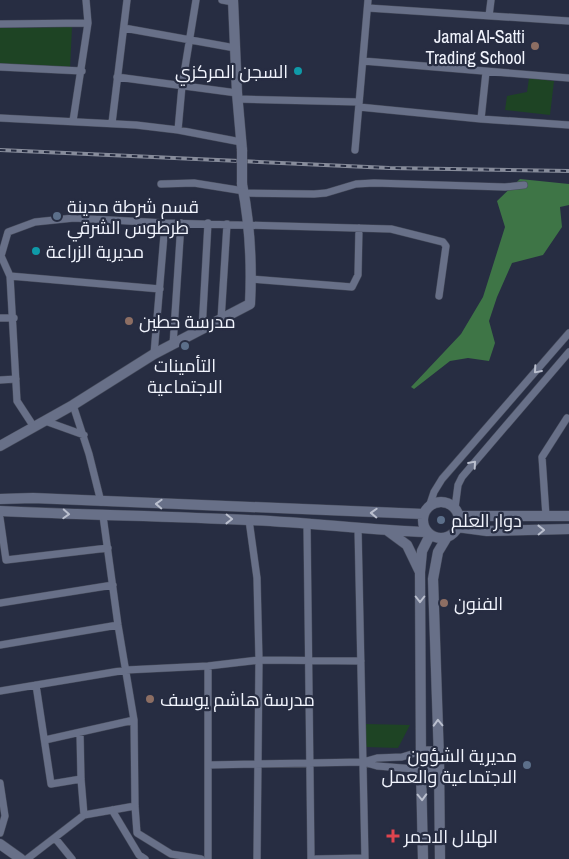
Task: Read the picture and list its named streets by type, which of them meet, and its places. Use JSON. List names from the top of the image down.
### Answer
{
  "places": {
    "other": [
      "Jamal Al-Satti Trading School",
      "السجن المركزي",
      "قسم شرطة مدينة طرطوس الشرقي",
      "مديرية الزراعة",
      "مدرسة حطين",
      "التأمينات الاجتماعية",
      "دوار العلم",
      "الفنون",
      "مدرسة هاشم يوسف",
      "مديرية الشؤون الاجتماعية والعمل"
    ],
    "health": ["الهلال الاحمر"]
  }
}
